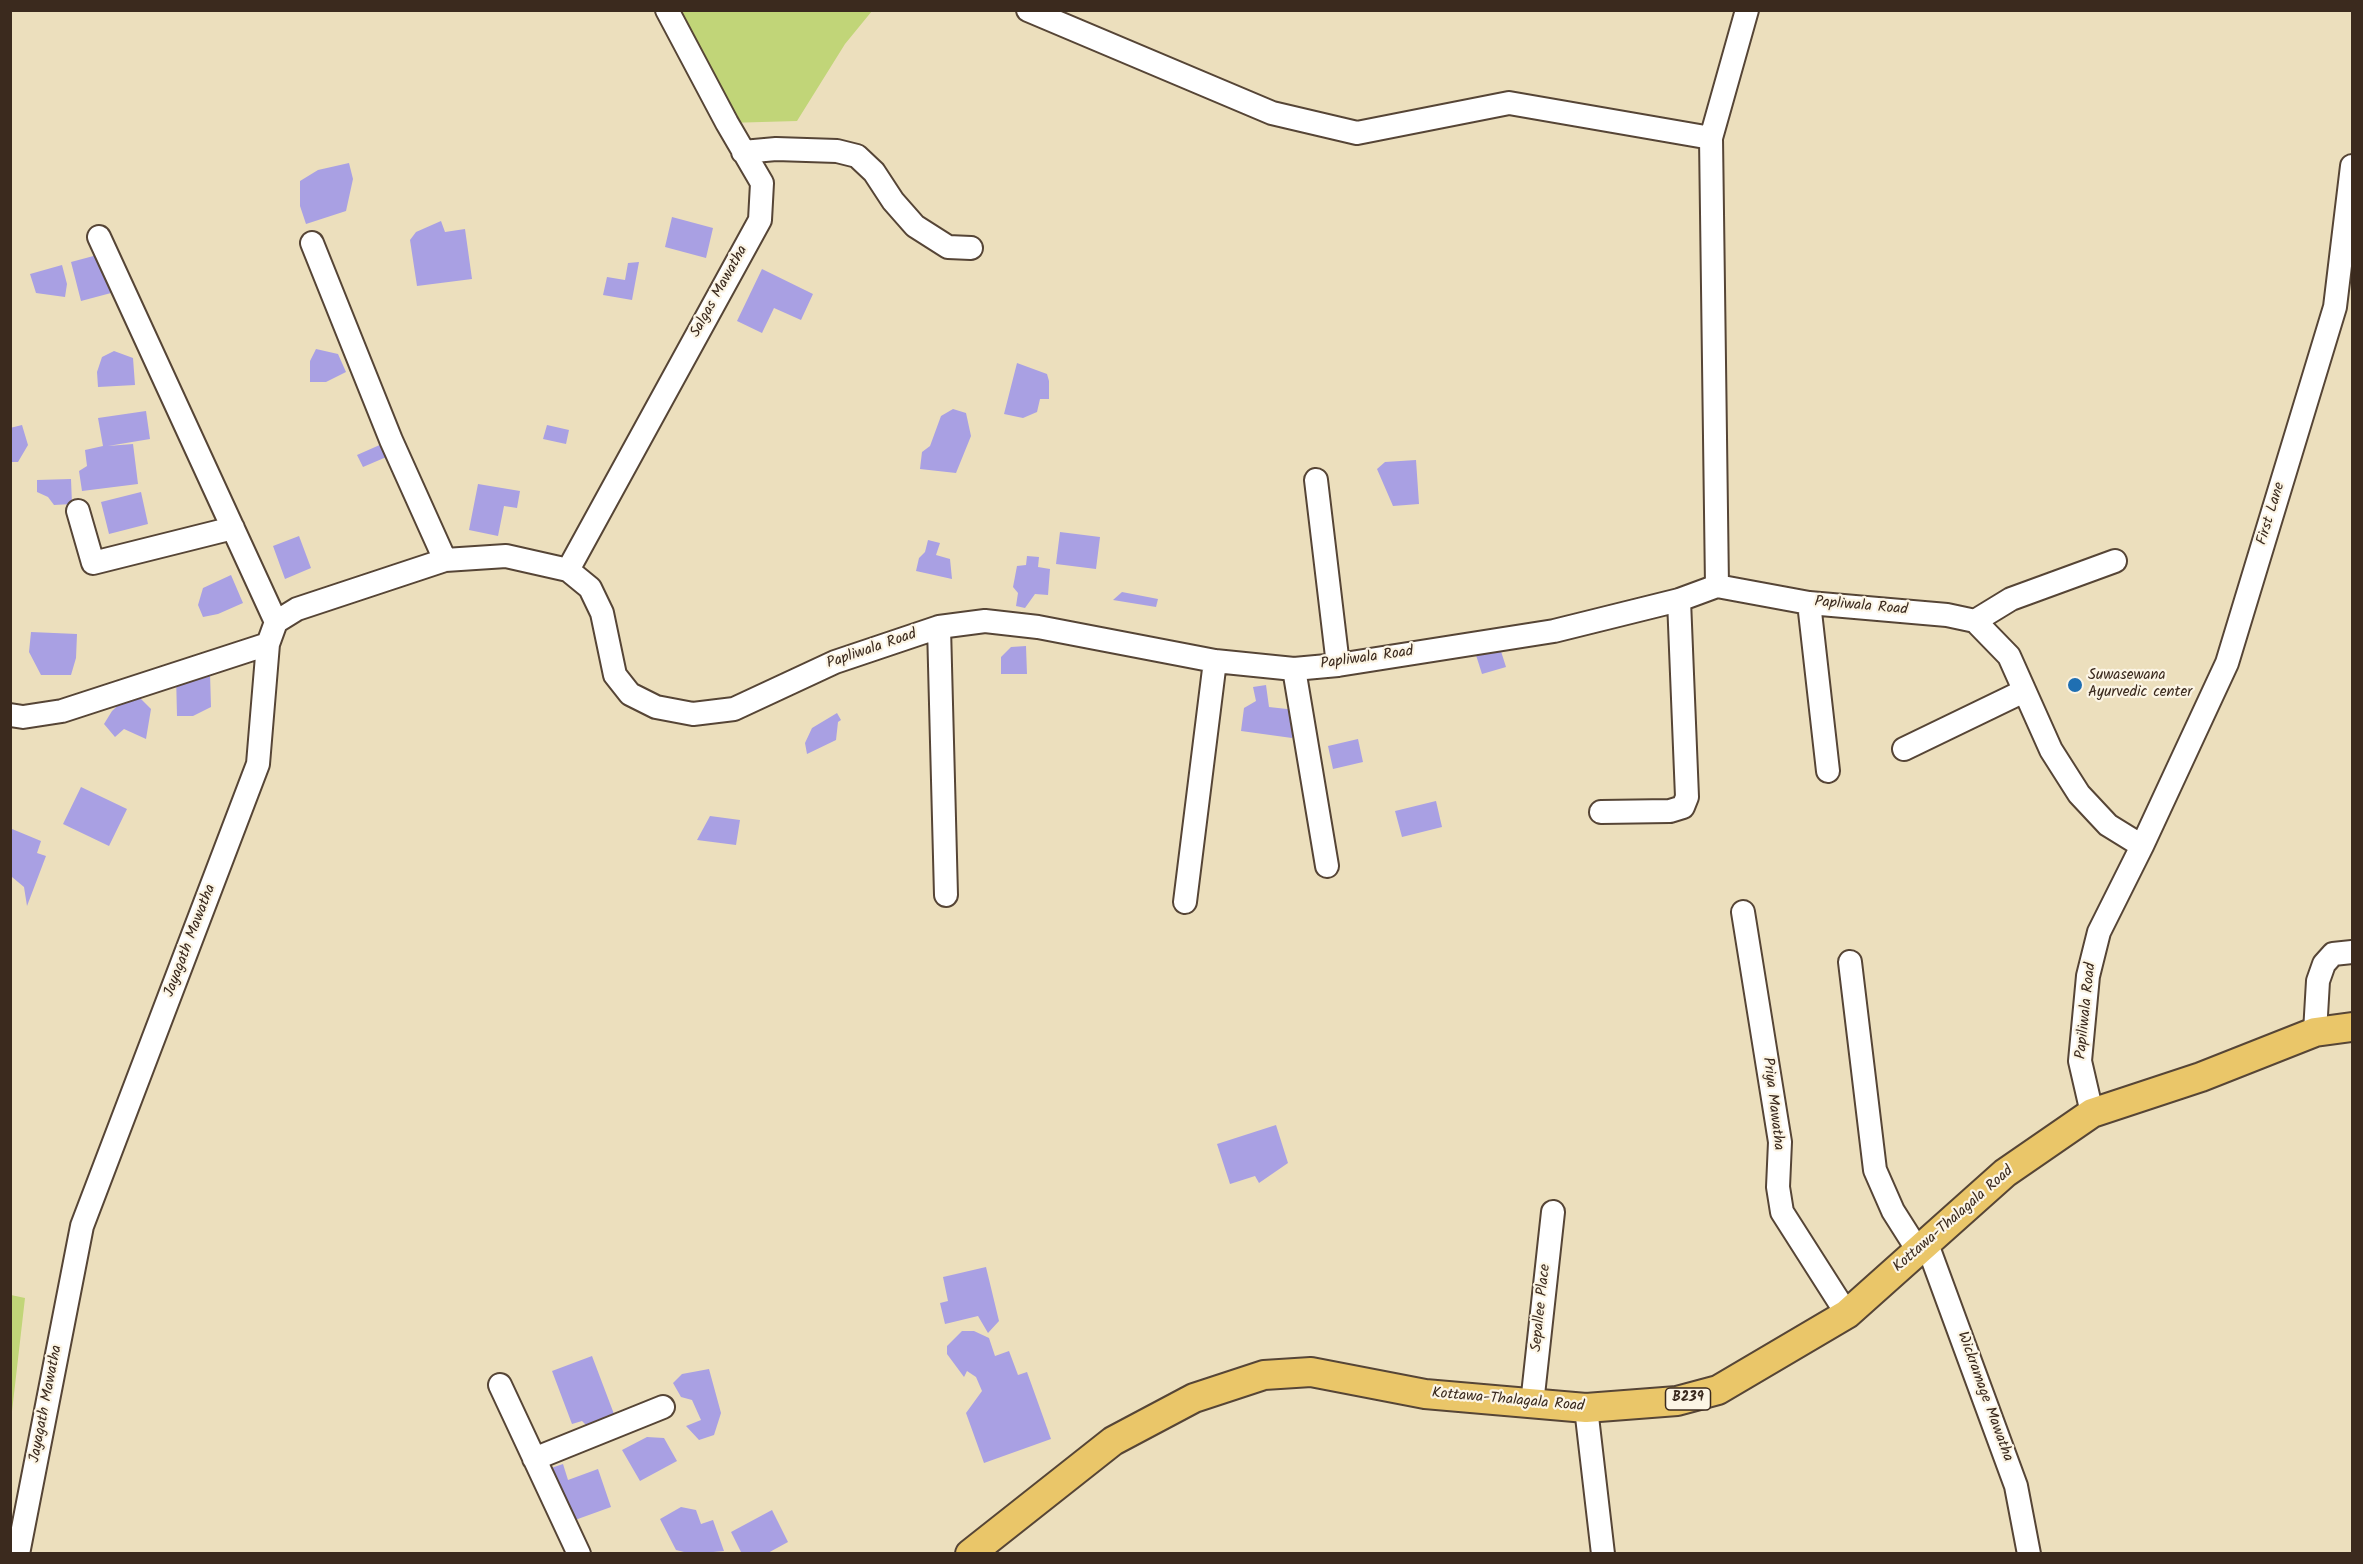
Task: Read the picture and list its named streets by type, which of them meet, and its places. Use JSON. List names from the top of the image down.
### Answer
{
  "streets": {
    "main road": ["Kottawa-Thalagala Road", "B239"],
    "street": [
      "Salgas Mawatha",
      "First Lane",
      "Papliwala Road",
      "Jayagath Mawatha",
      "Papiliwala Road",
      "Priya Mawatha",
      "Sepallee Place",
      "Wickramage Mawatha"
    ]
  },
  "crossings": [
    ["Salgas Mawatha", "Papliwala Road"],
    ["First Lane", "Papiliwala Road"],
    ["Papiliwala Road", "Kottawa-Thalagala Road"],
    ["Priya Mawatha", "Kottawa-Thalagala Road"],
    ["Kottawa-Thalagala Road", "Sepallee Place"],
    ["Kottawa-Thalagala Road", "Wickramage Mawatha"]
  ],
  "places": ["Suwasewana Ayurvedic center"]
}
